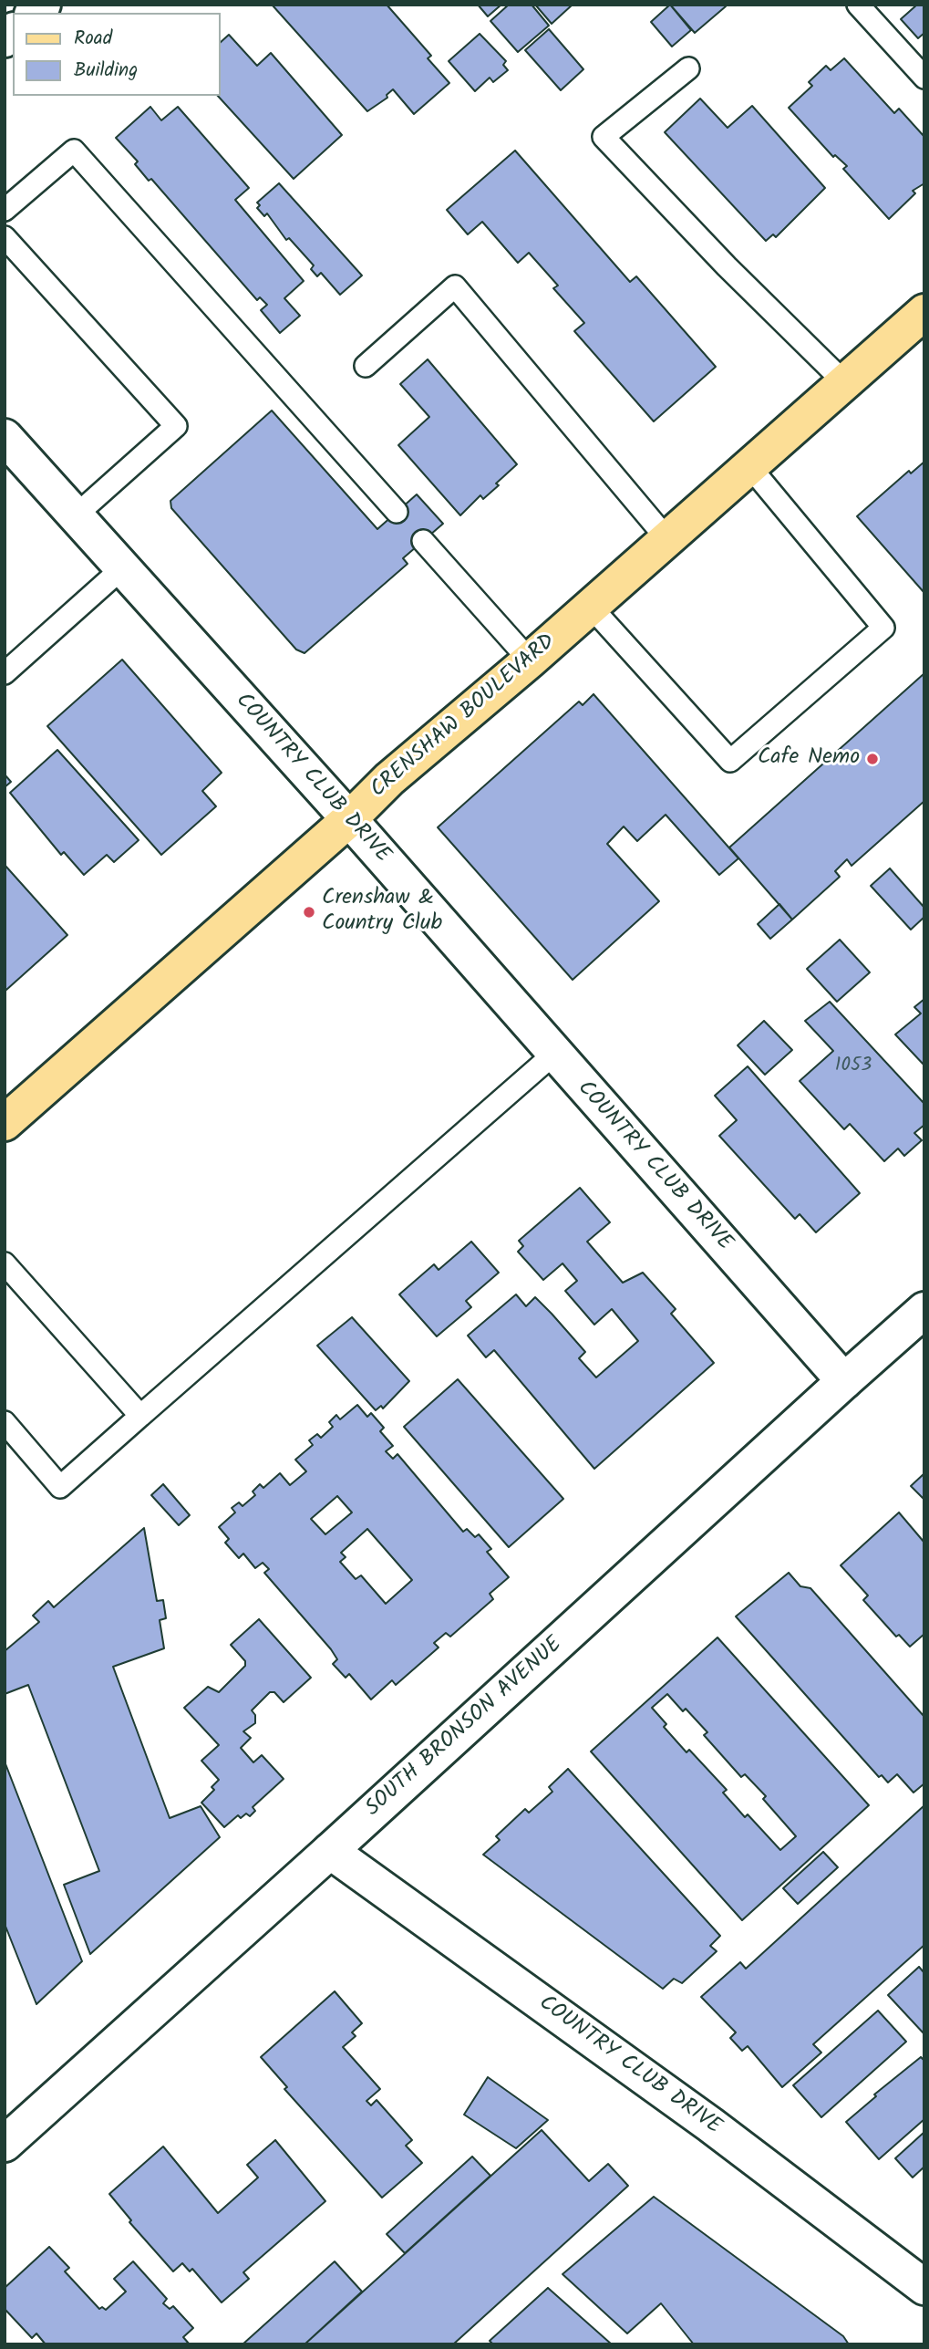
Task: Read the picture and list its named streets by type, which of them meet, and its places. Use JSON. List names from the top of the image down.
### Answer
{
  "streets": {
    "main road": ["CRENSHAW BOULEVARD"],
    "street": ["COUNTRY CLUB DRIVE", "SOUTH BRONSON AVENUE"]
  },
  "crossings": [
    ["CRENSHAW BOULEVARD", "COUNTRY CLUB DRIVE"],
    ["COUNTRY CLUB DRIVE", "SOUTH BRONSON AVENUE"]
  ],
  "places": ["Cafe Nemo", "Crenshaw & Country Club"],
  "house_numbers": ["1053"],
  "legend": ["Road", "Building"]
}
